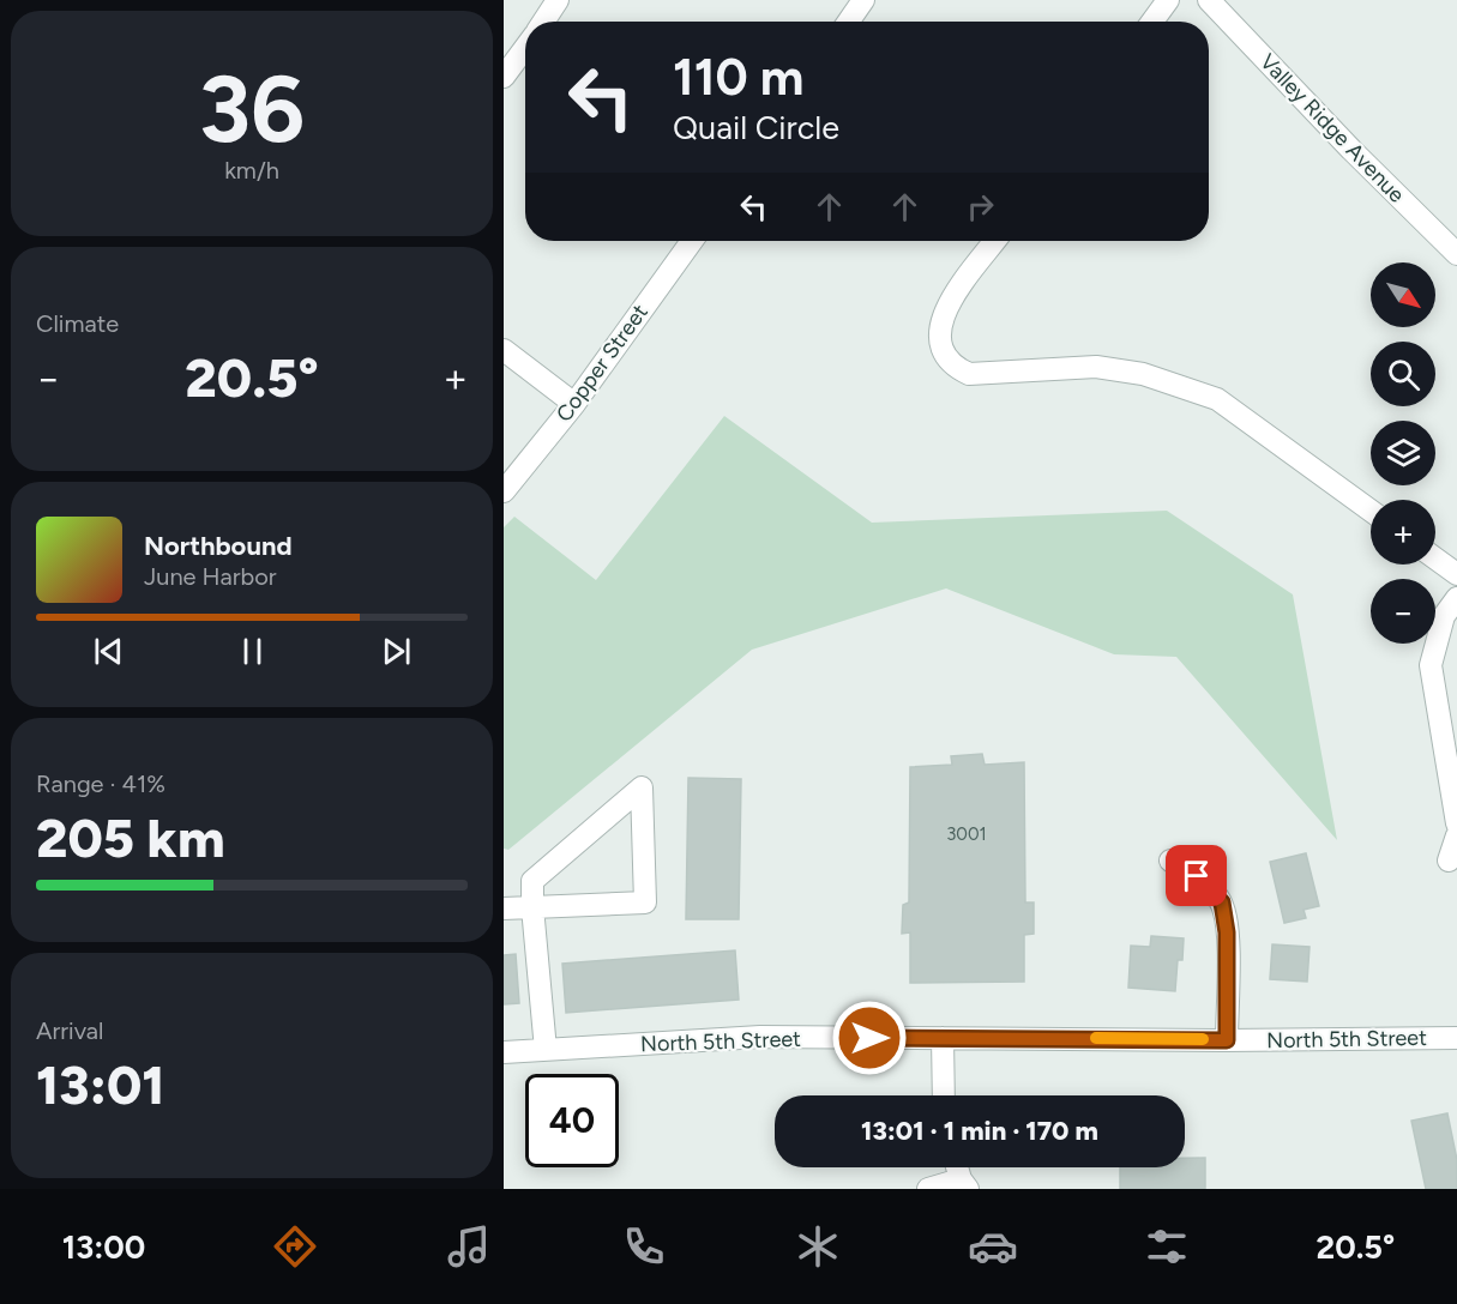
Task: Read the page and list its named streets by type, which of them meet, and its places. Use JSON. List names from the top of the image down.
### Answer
{
  "streets": {
    "street": ["Valley Ridge Avenue", "Copper Street", "North 5th Street"]
  },
  "house_numbers": ["3001"],
  "north": "bottom right",
  "page": {
    "tile": [
      ["36", "km/h"],
      "Climate",
      ["Range · 41%", "205 km"],
      ["Arrival", "13:01"]
    ],
    "turn": ["110 m", "Quail Circle"],
    "map_buttons": ["+", "−"],
    "heat": ["−", "20.5°", "+"],
    "song": ["Northbound", "June Harbor"],
    "limit": "40",
    "trip": "13:01 · 1 min · 170 m",
    "tabs": ["13:00", "20.5°"]
  }
}
